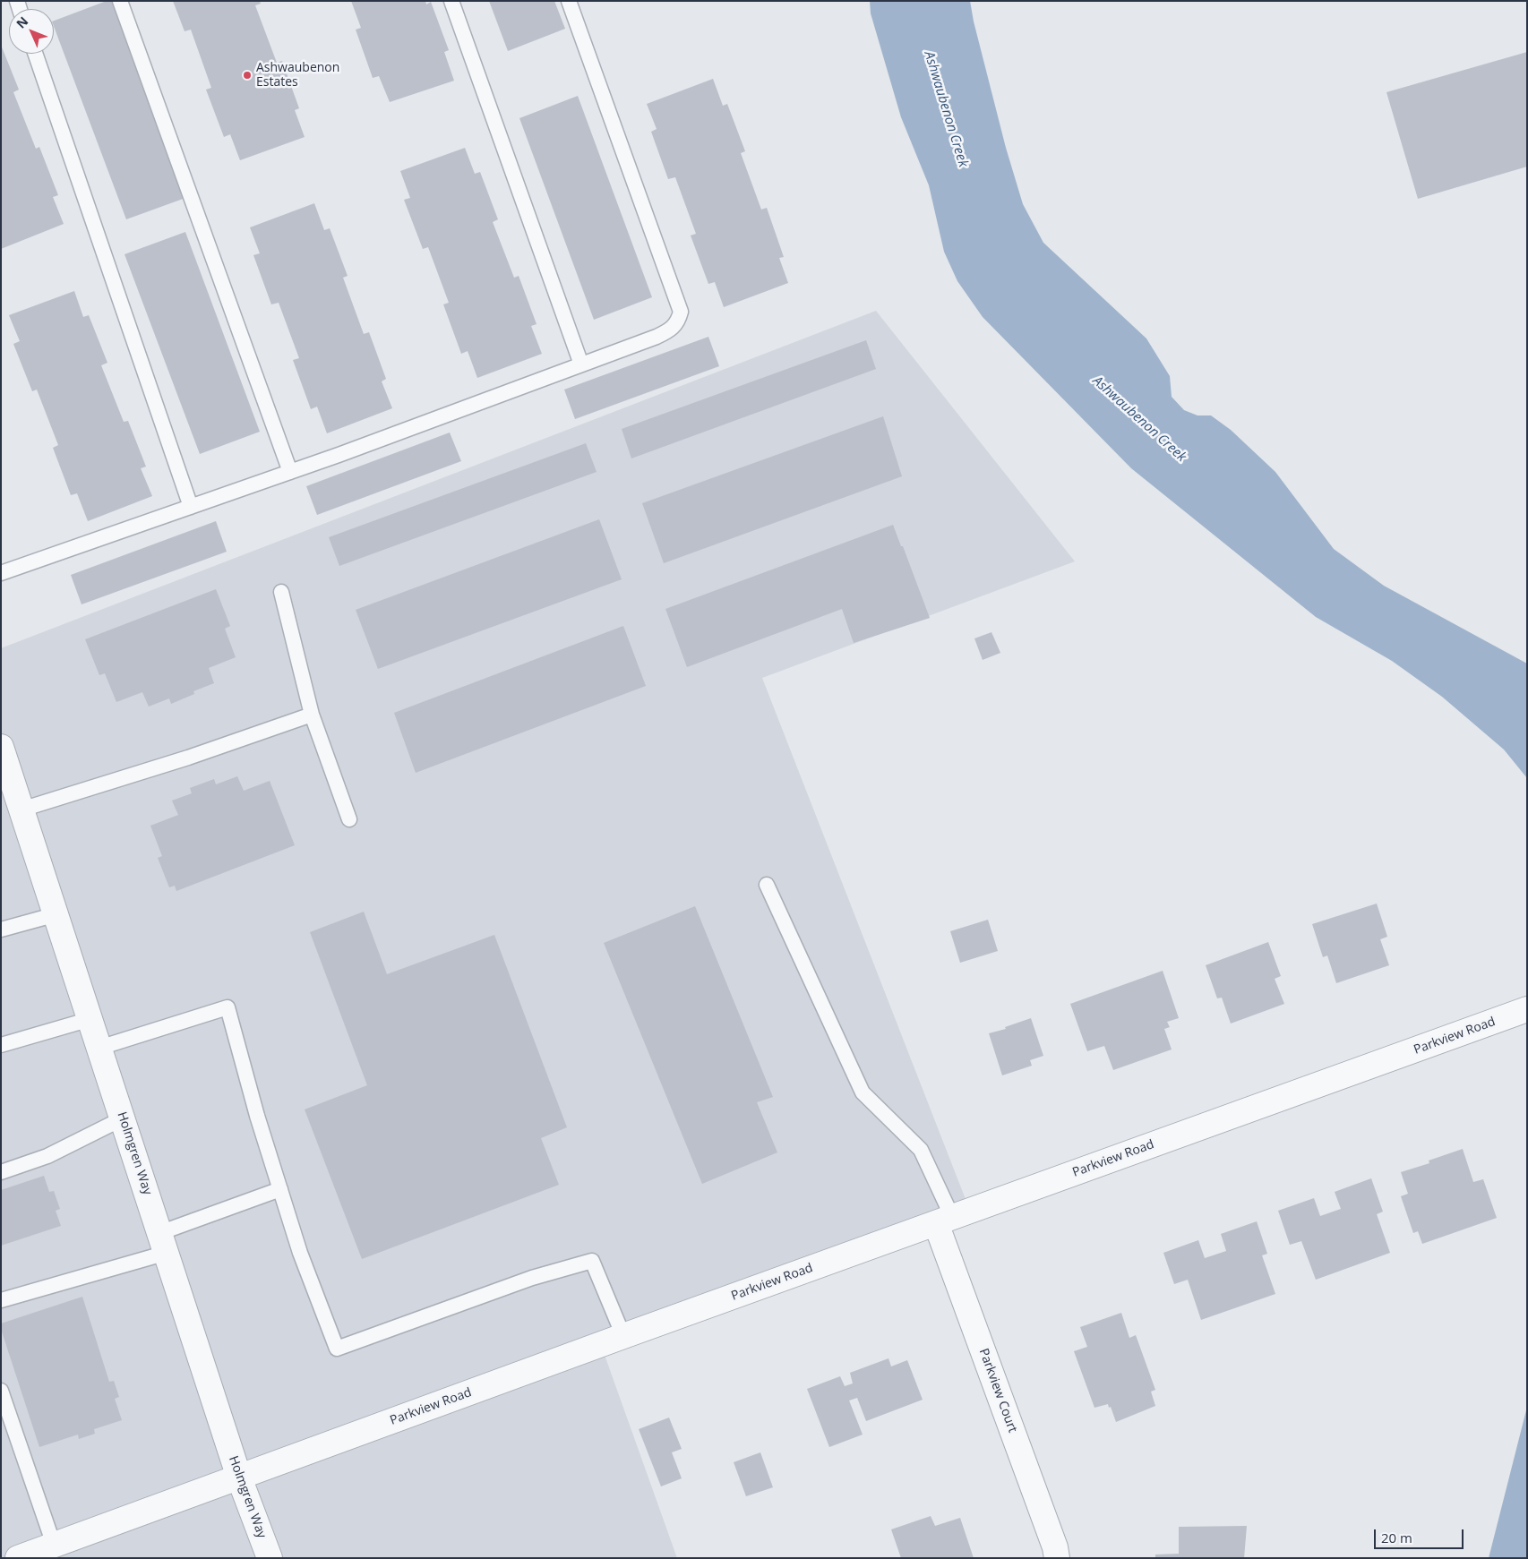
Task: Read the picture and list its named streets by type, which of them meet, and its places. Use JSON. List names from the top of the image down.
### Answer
{
  "streets": {
    "street": ["Parkview Road", "Holmgren Way", "Parkview Court"]
  },
  "crossings": [
    ["Parkview Road", "Holmgren Way"],
    ["Parkview Road", "Parkview Court"]
  ],
  "water": ["Ashwaubenon Creek"],
  "places": ["Ashwaubenon Estates"],
  "scale_bar": "20 m",
  "north": "top left"
}
